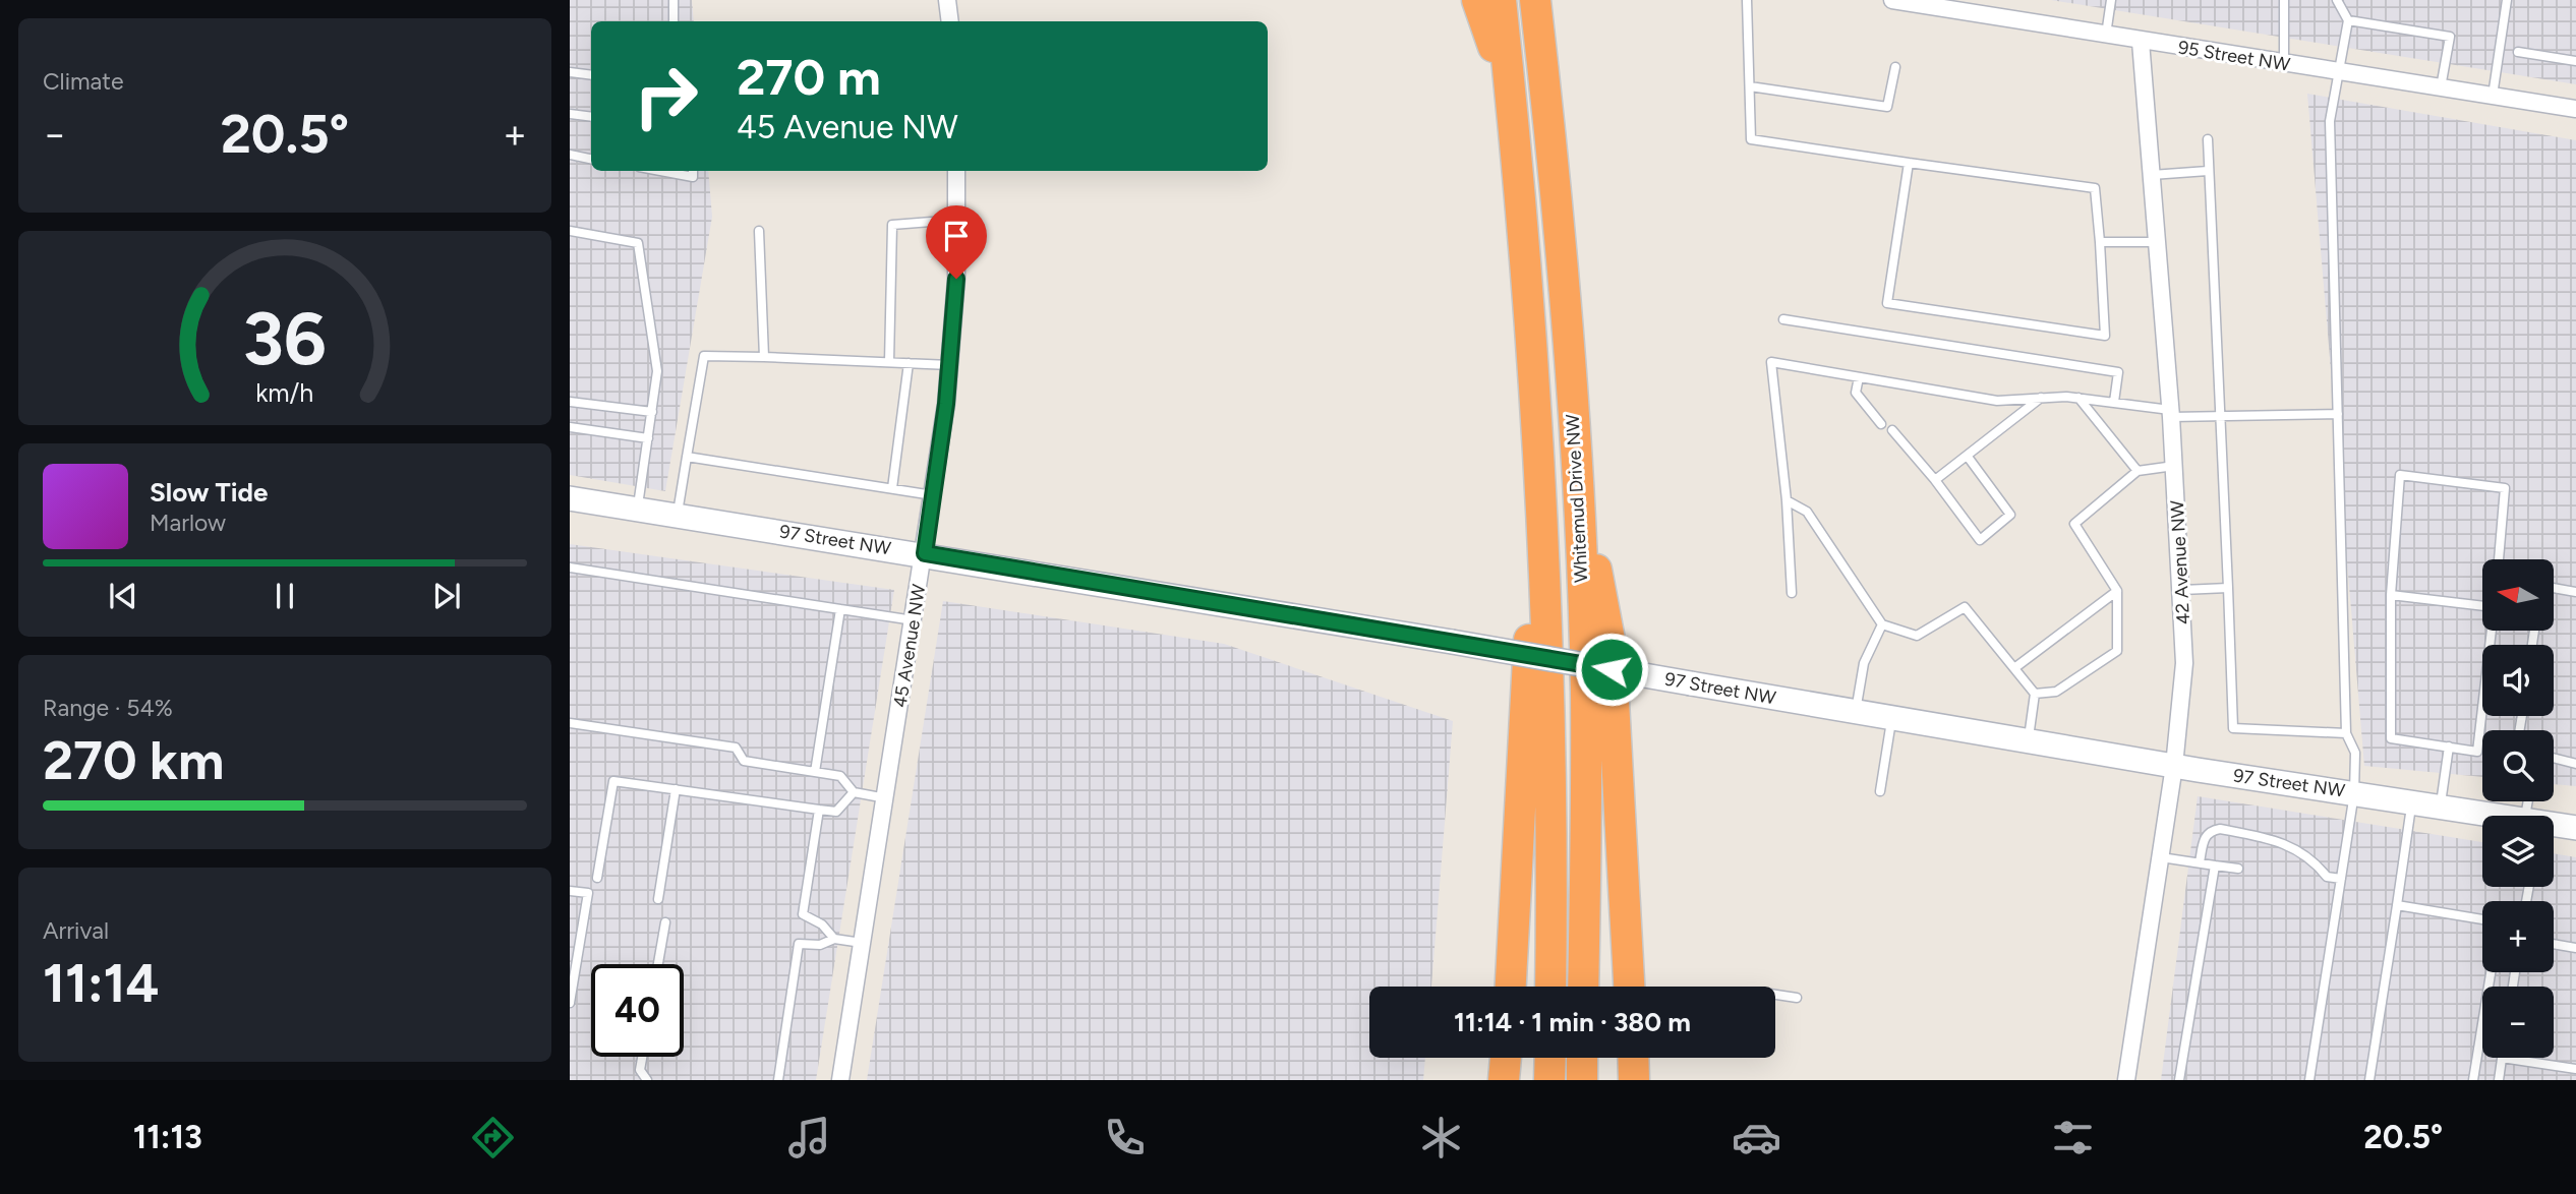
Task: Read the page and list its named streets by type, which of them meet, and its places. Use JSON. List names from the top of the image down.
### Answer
{
  "streets": {
    "highway": ["Whitemud Drive NW"],
    "street": [
      "95 Street NW",
      "97 Street NW",
      "42 Avenue NW",
      "45 Avenue NW"
    ]
  },
  "crossings": [
    ["95 Street NW", "42 Avenue NW"],
    ["97 Street NW", "42 Avenue NW"],
    ["97 Street NW", "45 Avenue NW"]
  ],
  "north": "left",
  "page": {
    "tile": [
      "Climate",
      ["Range · 54%", "270 km"],
      ["Arrival", "11:14"]
    ],
    "turn": ["270 m", "45 Avenue NW"],
    "heat": ["−", "20.5°", "+"],
    "song": ["Slow Tide", "Marlow"],
    "map_buttons": ["+", "−"],
    "limit": "40",
    "trip": "11:14 · 1 min · 380 m",
    "tabs": ["11:13", "20.5°"],
    "gauge": ["36", "km/h"]
  }
}
